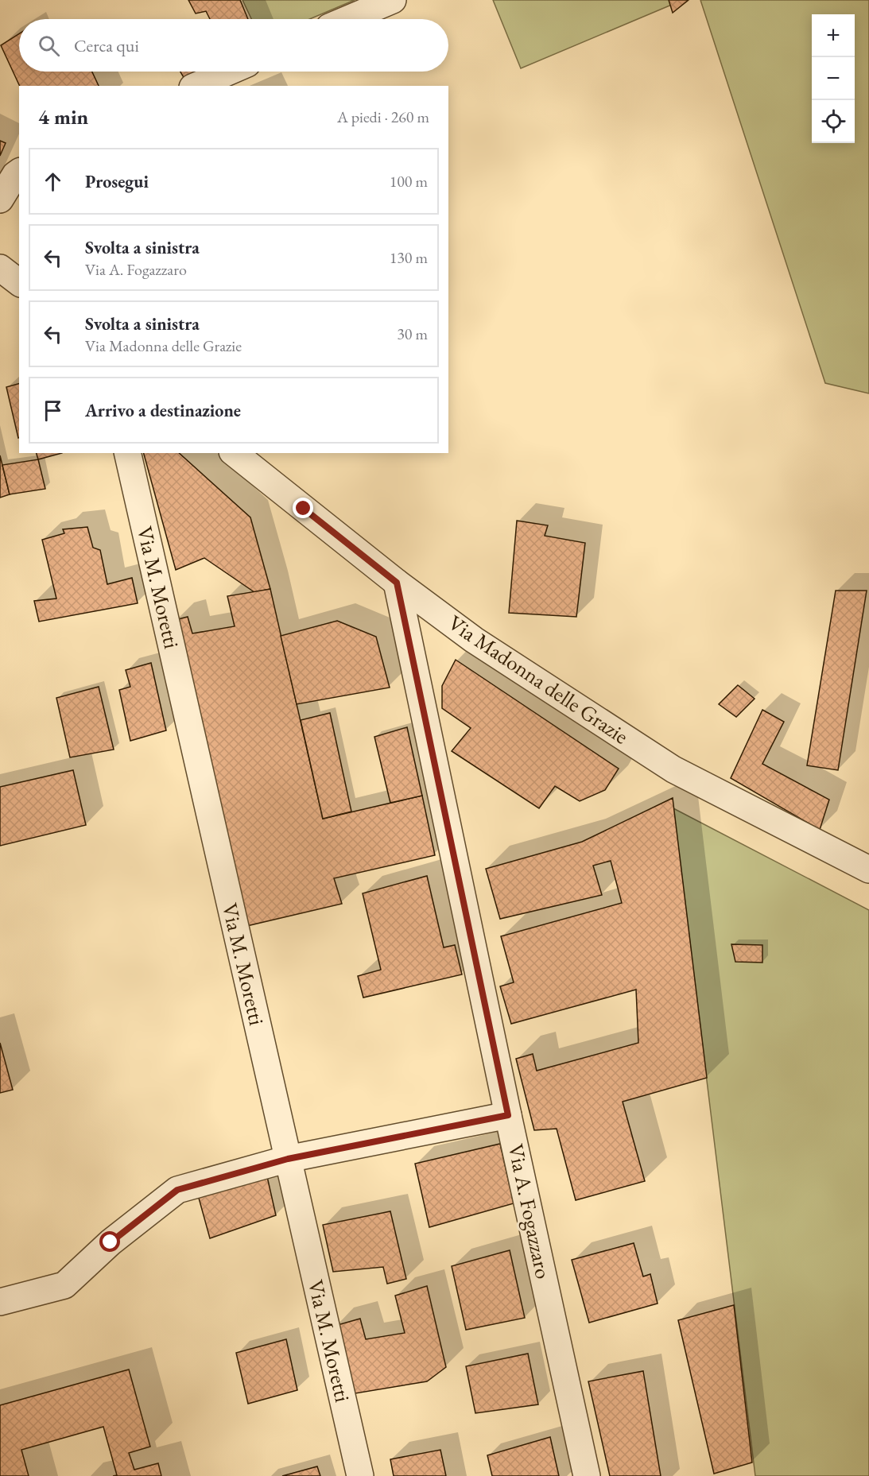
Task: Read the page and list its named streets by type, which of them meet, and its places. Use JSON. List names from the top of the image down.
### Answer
{
  "streets": {
    "street": ["Via M. Moretti", "Via Madonna delle Grazie", "Via A. Fogazzaro"]
  },
  "crossings": [
    ["Via Madonna delle Grazie", "Via A. Fogazzaro"]
  ],
  "page": {
    "map_buttons": ["+", "−"],
    "search": "Cerca qui",
    "heading": ["4 min", "A piedi · 260 m"],
    "list": [
      ["Prosegui", "100 m"],
      ["Svolta a sinistra", "Via A. Fogazzaro", "130 m"],
      ["Svolta a sinistra", "Via Madonna delle Grazie", "30 m"],
      "Arrivo a destinazione"
    ]
  }
}
